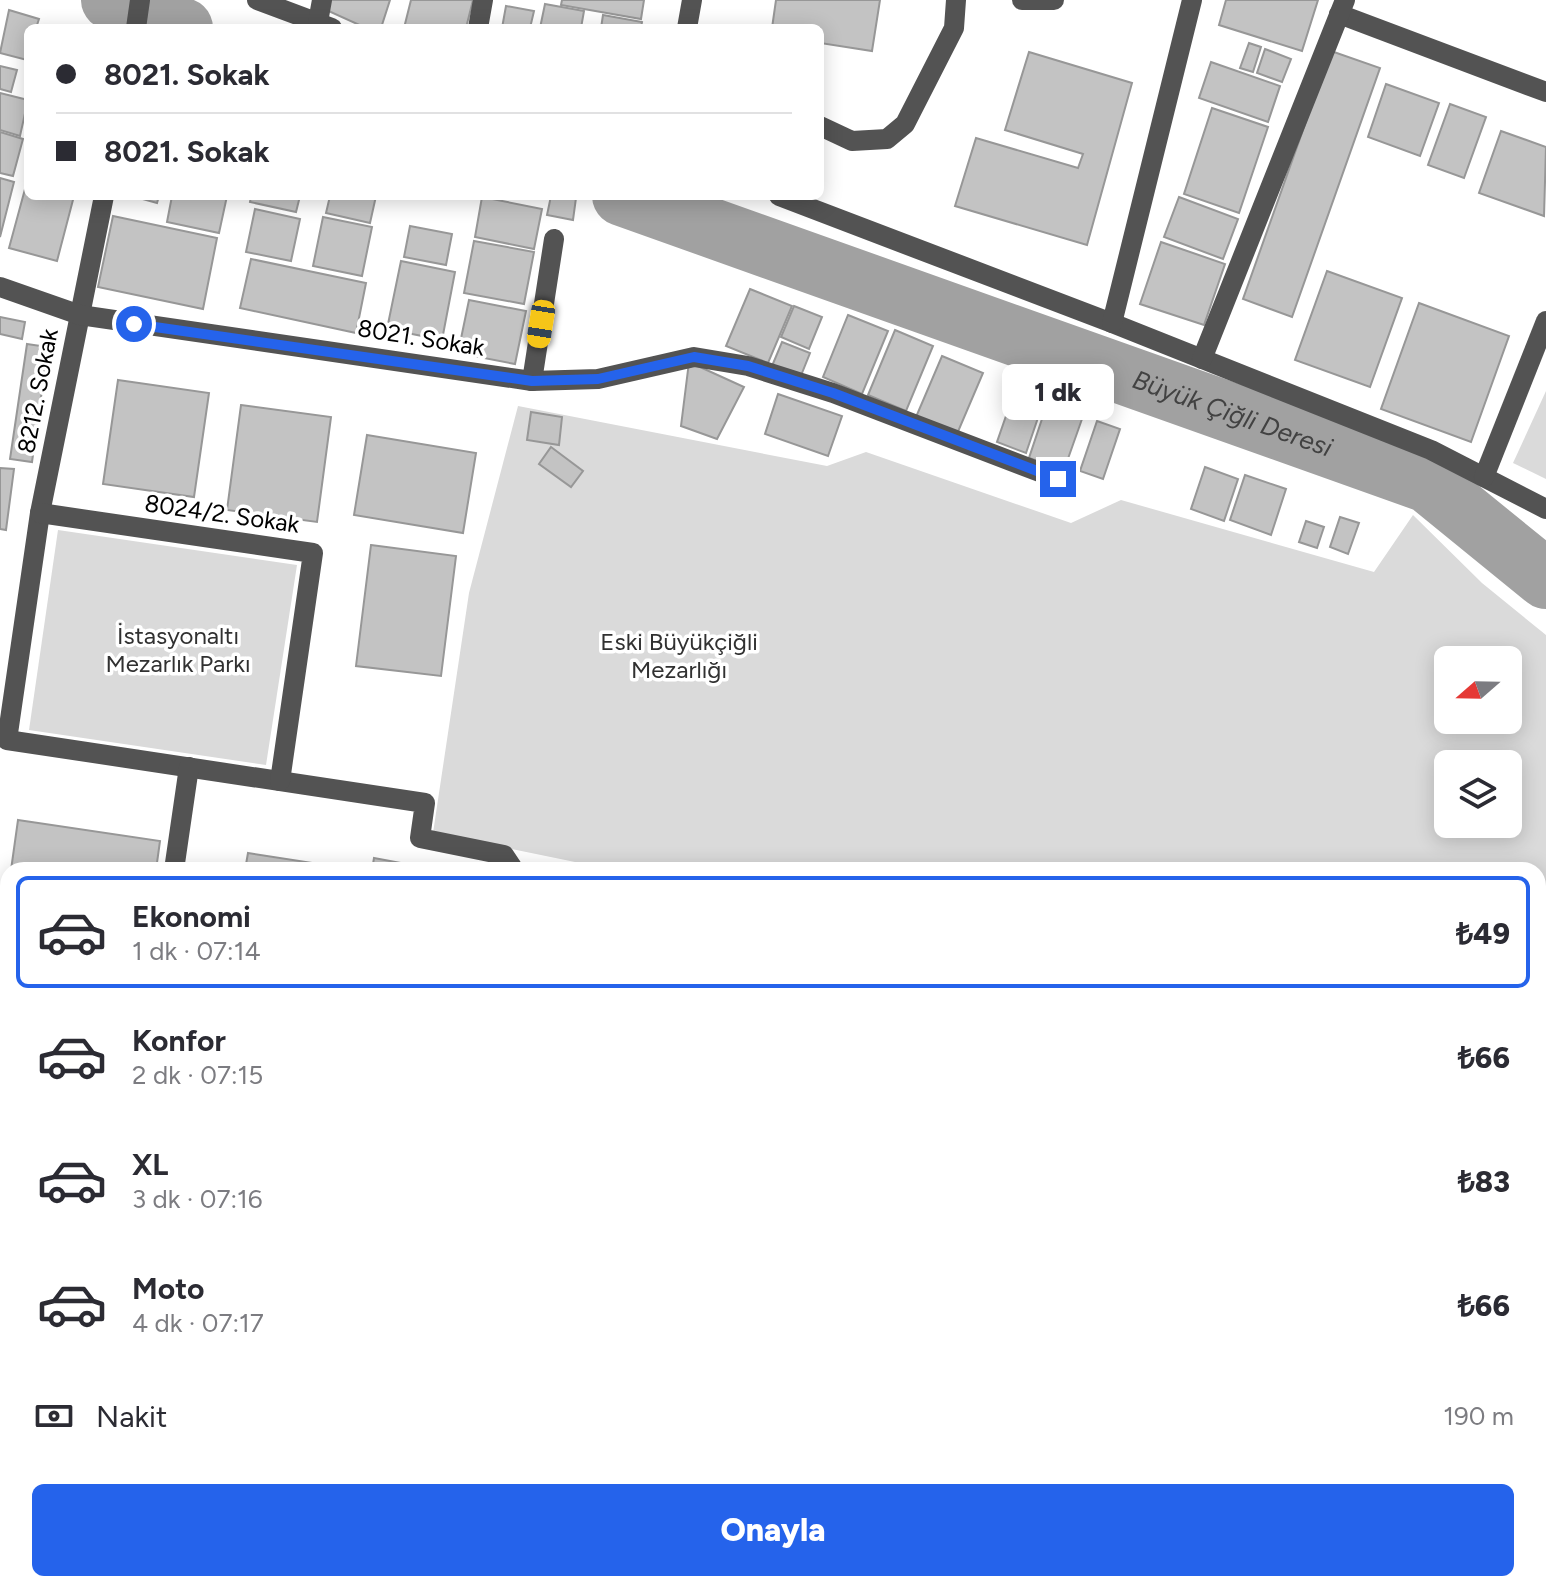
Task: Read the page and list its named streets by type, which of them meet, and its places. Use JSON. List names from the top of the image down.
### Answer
{
  "streets": {
    "street": ["8021. Sokak", "8212. Sokak", "8024/2. Sokak"]
  },
  "crossings": [
    ["8021. Sokak", "8212. Sokak"],
    ["8212. Sokak", "8024/2. Sokak"]
  ],
  "water": ["Büyük Çiğli Deresi"],
  "parks": ["İstasyonaltı Mezarlık Parkı", "Eski Büyükçiğli Mezarlığı"],
  "north": "left",
  "page": {
    "banner": ["8021. Sokak", "8021. Sokak"],
    "bubble": "1 dk",
    "list": [
      {
        "name": "Ekonomi",
        "note": "1 dk · 07:14",
        "value": "₺49"
      },
      {
        "name": "Konfor",
        "note": "2 dk · 07:15",
        "value": "₺66"
      },
      {
        "name": "XL",
        "note": "3 dk · 07:16",
        "value": "₺83"
      },
      {
        "name": "Moto",
        "note": "4 dk · 07:17",
        "value": "₺66"
      }
    ],
    "pay": ["Nakit", "190 m"],
    "buttons": "Onayla"
  }
}
